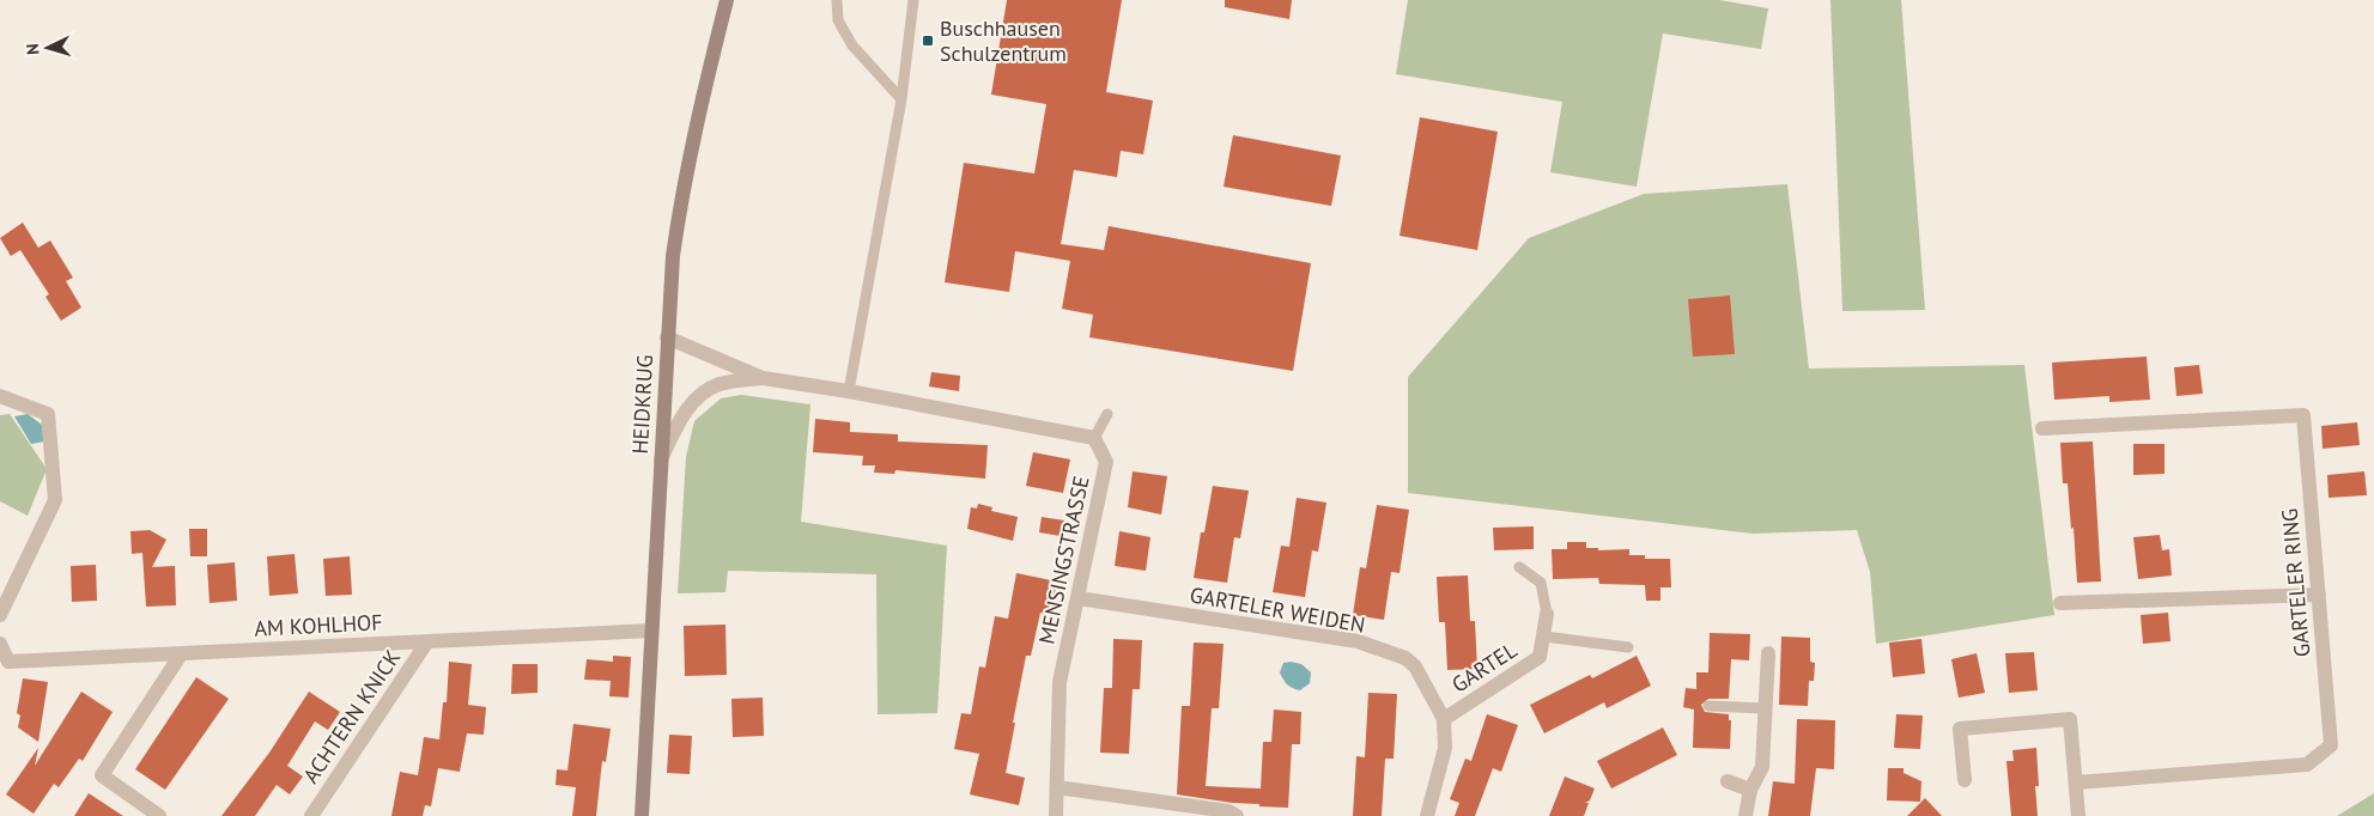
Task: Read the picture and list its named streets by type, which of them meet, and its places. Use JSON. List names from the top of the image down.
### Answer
{
  "streets": {
    "main road": ["HEIDKRUG"],
    "street": [
      "MENSINGSTRASSE",
      "GARTELER RING",
      "GARTELER WEIDEN",
      "AM KOHLHOF",
      "GARTEL",
      "ACHTERN KNICK"
    ]
  },
  "crossings": [
    ["HEIDKRUG", "AM KOHLHOF"],
    ["MENSINGSTRASSE", "GARTELER WEIDEN"],
    ["GARTELER WEIDEN", "GARTEL"],
    ["AM KOHLHOF", "ACHTERN KNICK"]
  ],
  "places": {
    "transit": ["Buschhausen Schulzentrum"]
  },
  "north": "left"
}
